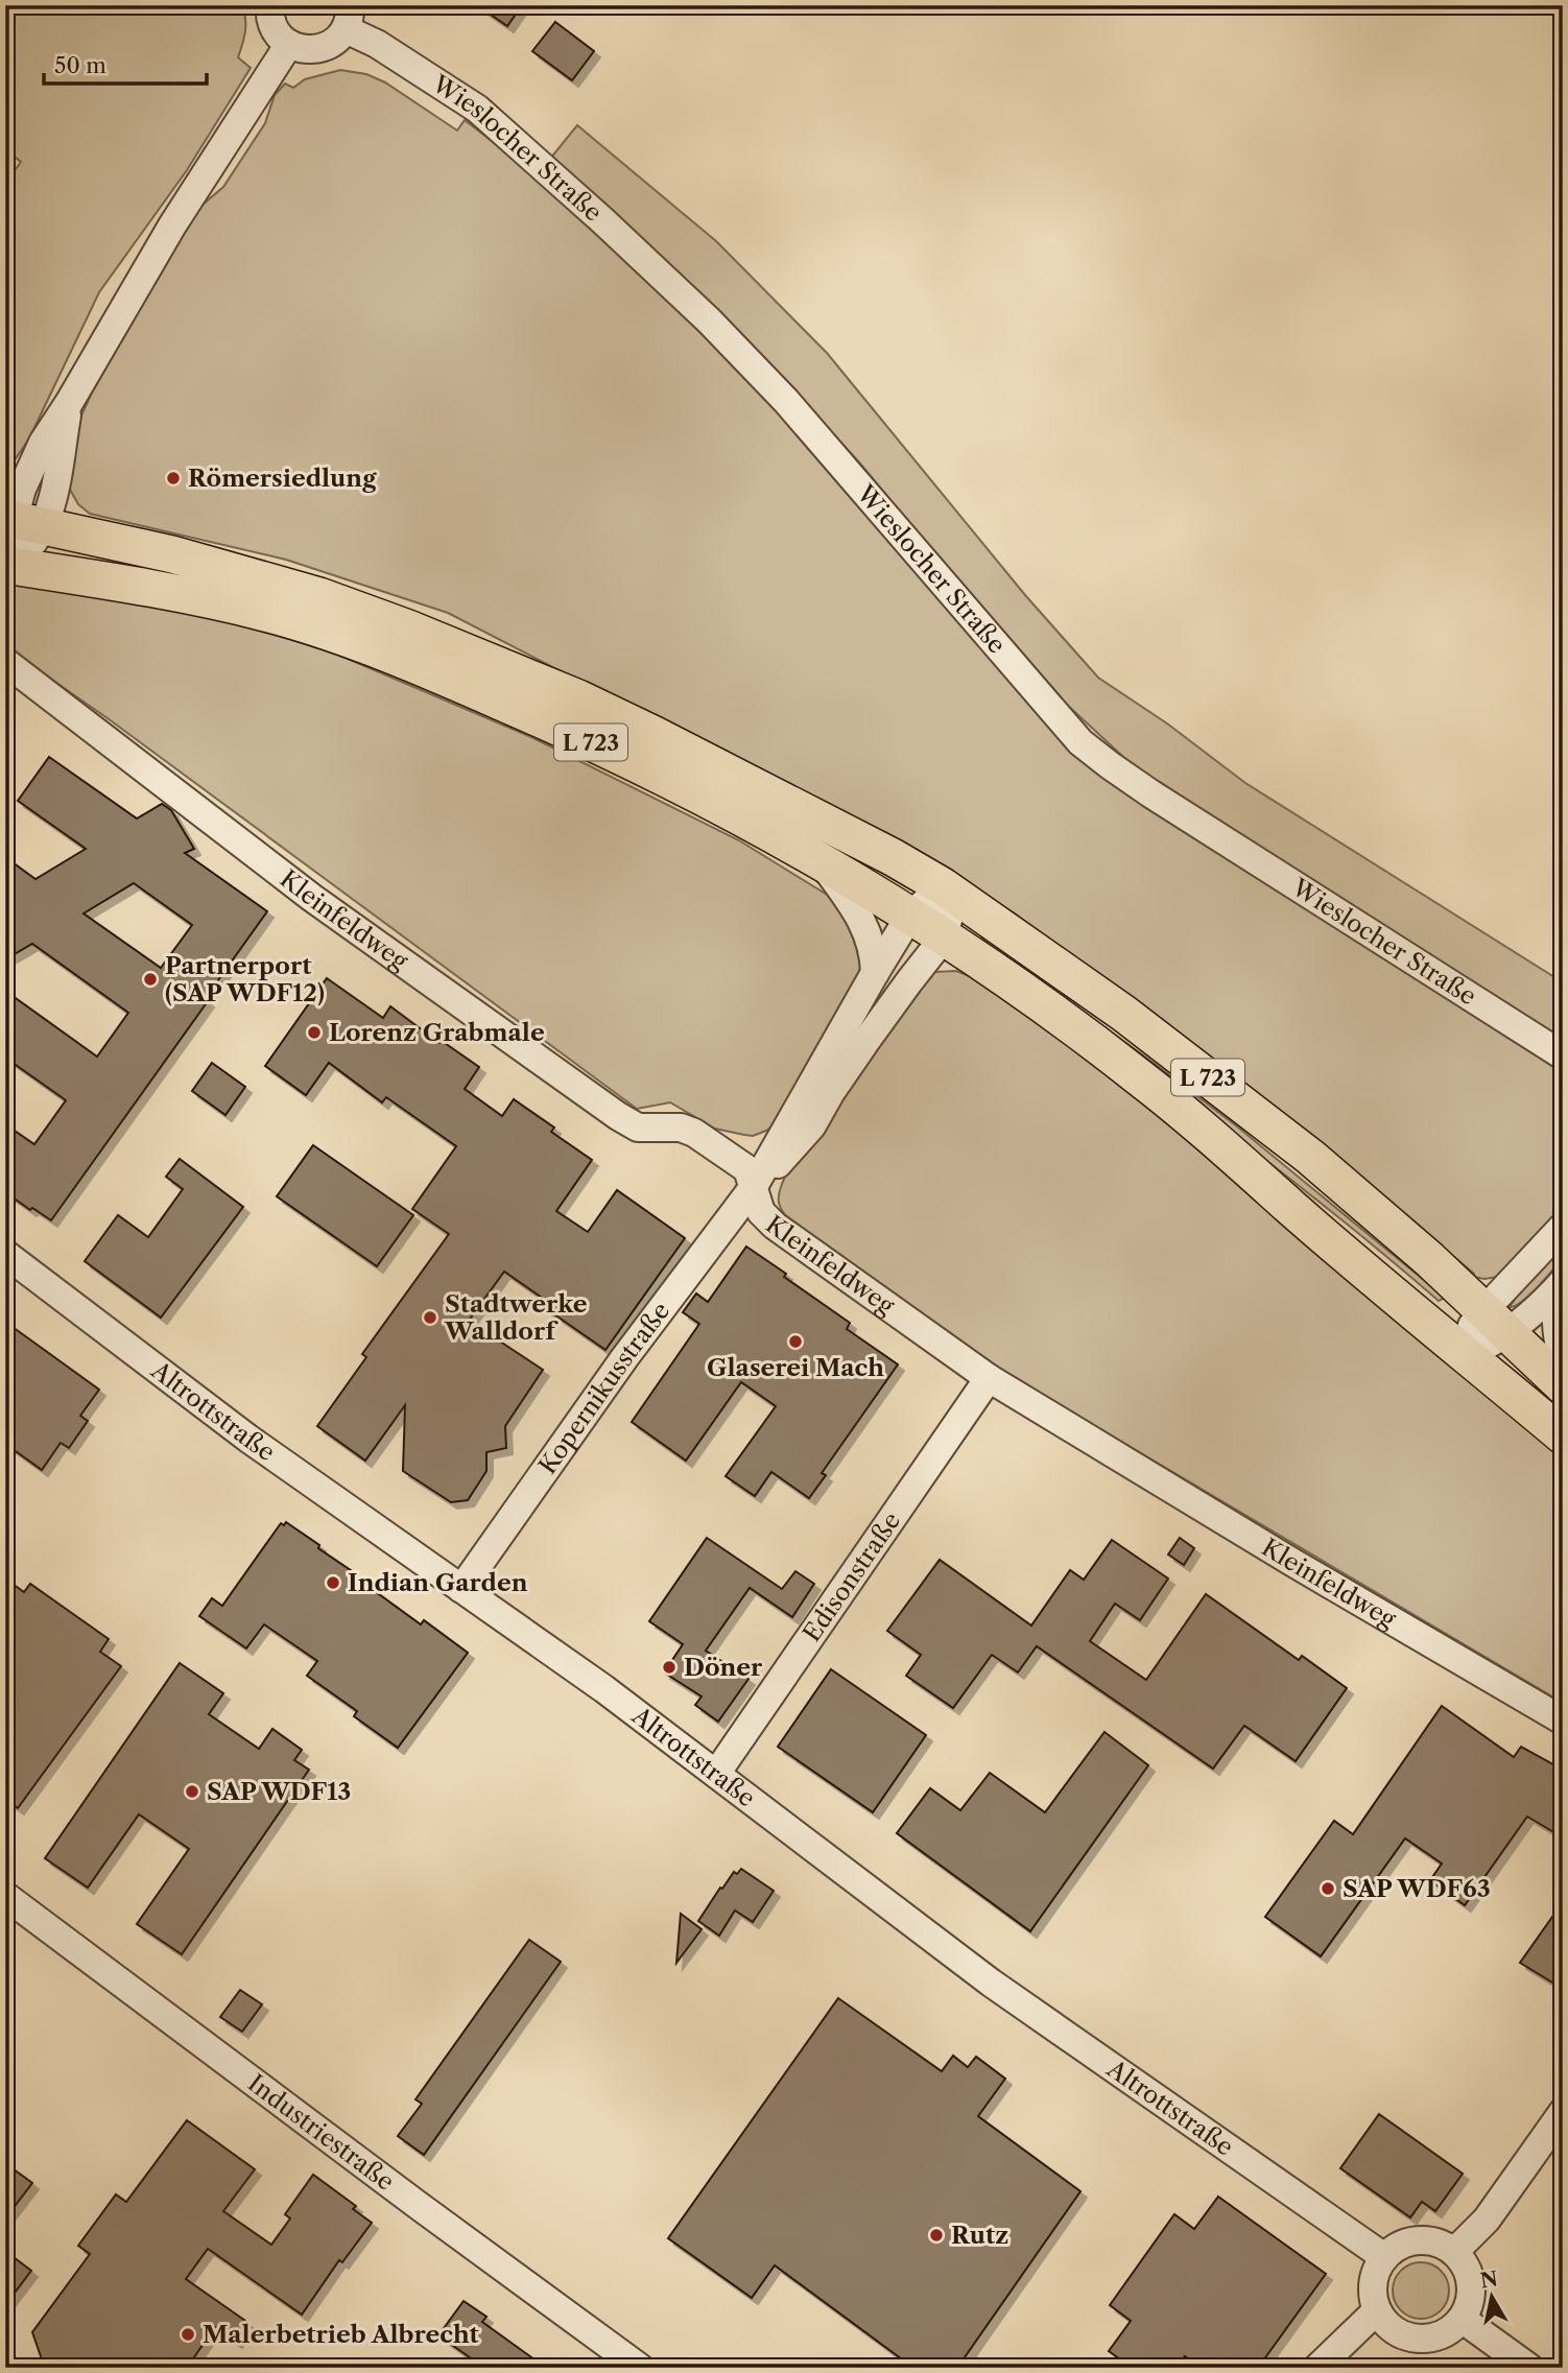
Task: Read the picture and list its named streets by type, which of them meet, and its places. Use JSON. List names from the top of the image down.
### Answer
{
  "streets": {
    "main road": ["L 723"],
    "street": [
      "Wieslocher Straße",
      "Kleinfeldweg",
      "Kopernikusstraße",
      "Altrottstraße",
      "Edisonstraße",
      "Industriestraße"
    ]
  },
  "crossings": [
    ["L 723", "Kopernikusstraße"],
    ["Kleinfeldweg", "Kopernikusstraße"],
    ["Kleinfeldweg", "Edisonstraße"],
    ["Kopernikusstraße", "Altrottstraße"],
    ["Altrottstraße", "Edisonstraße"]
  ],
  "places": [
    "Römersiedlung",
    "Partnerport (SAP WDF12)",
    "Lorenz Grabmale",
    "Stadtwerke Walldorf",
    "Glaserei Mach",
    "Indian Garden",
    "Döner",
    "SAP WDF13",
    "SAP WDF63",
    "Rutz",
    "Malerbetrieb Albrecht"
  ],
  "scale_bar": "50 m",
  "north": "top"
}
